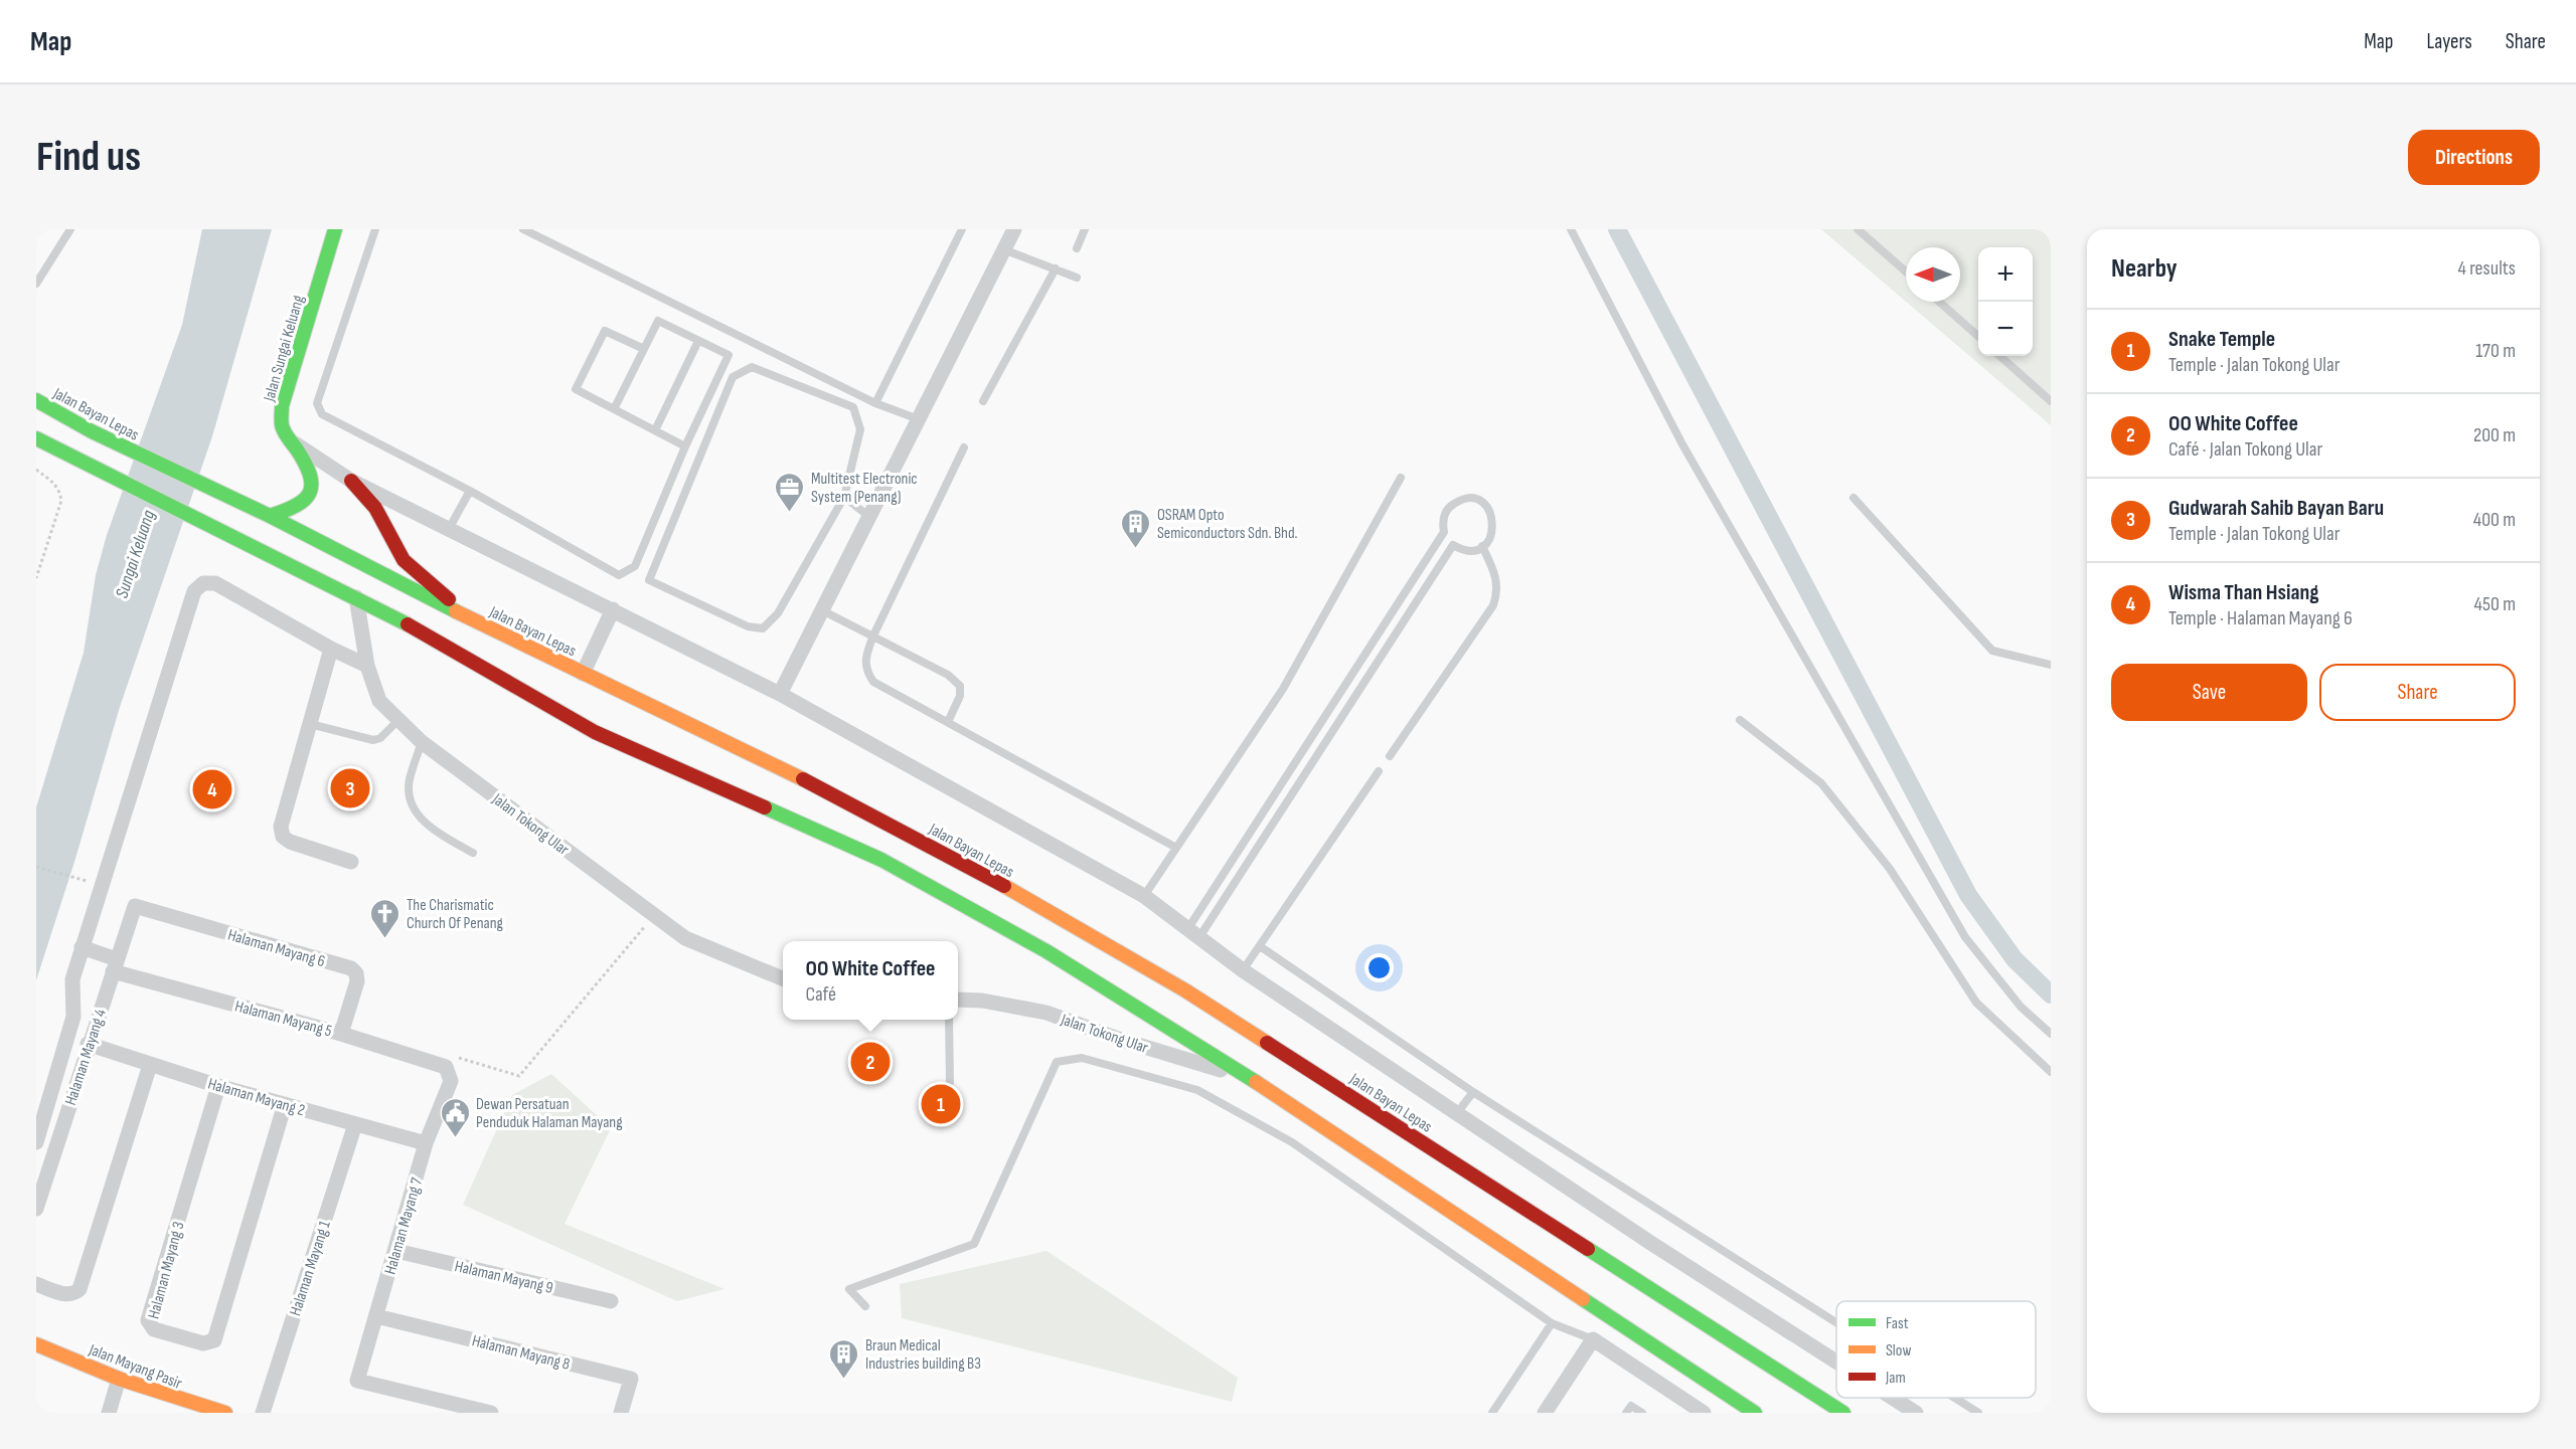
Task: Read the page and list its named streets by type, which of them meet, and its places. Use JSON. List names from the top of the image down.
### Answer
{
  "streets": {
    "main road": ["Jalan Sungai Keluang", "Jalan Bayan Lepas", "Jalan Mayang Pasir"],
    "street": [
      "Jalan Tokong Ular",
      "Halaman Mayang 6",
      "Halaman Mayang 5",
      "Halaman Mayang 4",
      "Halaman Mayang 2",
      "Halaman Mayang 7",
      "Halaman Mayang 1",
      "Halaman Mayang 3",
      "Halaman Mayang 9",
      "Halaman Mayang 8"
    ]
  },
  "crossings": [
    ["Jalan Sungai Keluang", "Jalan Bayan Lepas"],
    ["Halaman Mayang 6", "Halaman Mayang 5"],
    ["Halaman Mayang 6", "Halaman Mayang 4"],
    ["Halaman Mayang 5", "Halaman Mayang 4"],
    ["Halaman Mayang 5", "Halaman Mayang 7"],
    ["Halaman Mayang 4", "Halaman Mayang 2"],
    ["Halaman Mayang 2", "Halaman Mayang 7"],
    ["Halaman Mayang 2", "Halaman Mayang 1"],
    ["Halaman Mayang 2", "Halaman Mayang 3"],
    ["Halaman Mayang 7", "Halaman Mayang 9"],
    ["Halaman Mayang 7", "Halaman Mayang 8"]
  ],
  "water": ["Sungai Keluang"],
  "places": {
    "office": ["Multitest Electronic System (Penang)"],
    "building": ["OSRAM Opto Semiconductors Sdn. Bhd.", "Braun Medical Industries building B3"],
    "church": ["The Charismatic Church Of Penang"],
    "public building": ["Dewan Persatuan Penduduk Halaman Mayang"]
  },
  "legend": ["Fast", "Slow", "Jam"],
  "north": "left",
  "page": {
    "header": "Map",
    "nav": ["Map", "Layers", "Share"],
    "buttons": [
      "Directions",
      ["Save", "Share"]
    ],
    "title": "Find us",
    "heading": ["Nearby", "4 results"],
    "map_buttons": ["+", "−"],
    "list": [
      {
        "mark": "1",
        "name": "Snake Temple",
        "note": "Temple · Jalan Tokong Ular",
        "value": "170 m"
      },
      {
        "mark": "2",
        "name": "OO White Coffee",
        "note": "Café · Jalan Tokong Ular",
        "value": "200 m"
      },
      {
        "mark": "3",
        "name": "Gudwarah Sahib Bayan Baru",
        "note": "Temple · Jalan Tokong Ular",
        "value": "400 m"
      },
      {
        "mark": "4",
        "name": "Wisma Than Hsiang",
        "note": "Temple · Halaman Mayang 6",
        "value": "450 m"
      }
    ],
    "pins": [
      "3",
      "4",
      "2",
      "1"
    ],
    "popup": ["OO White Coffee", "Café"]
  }
}
